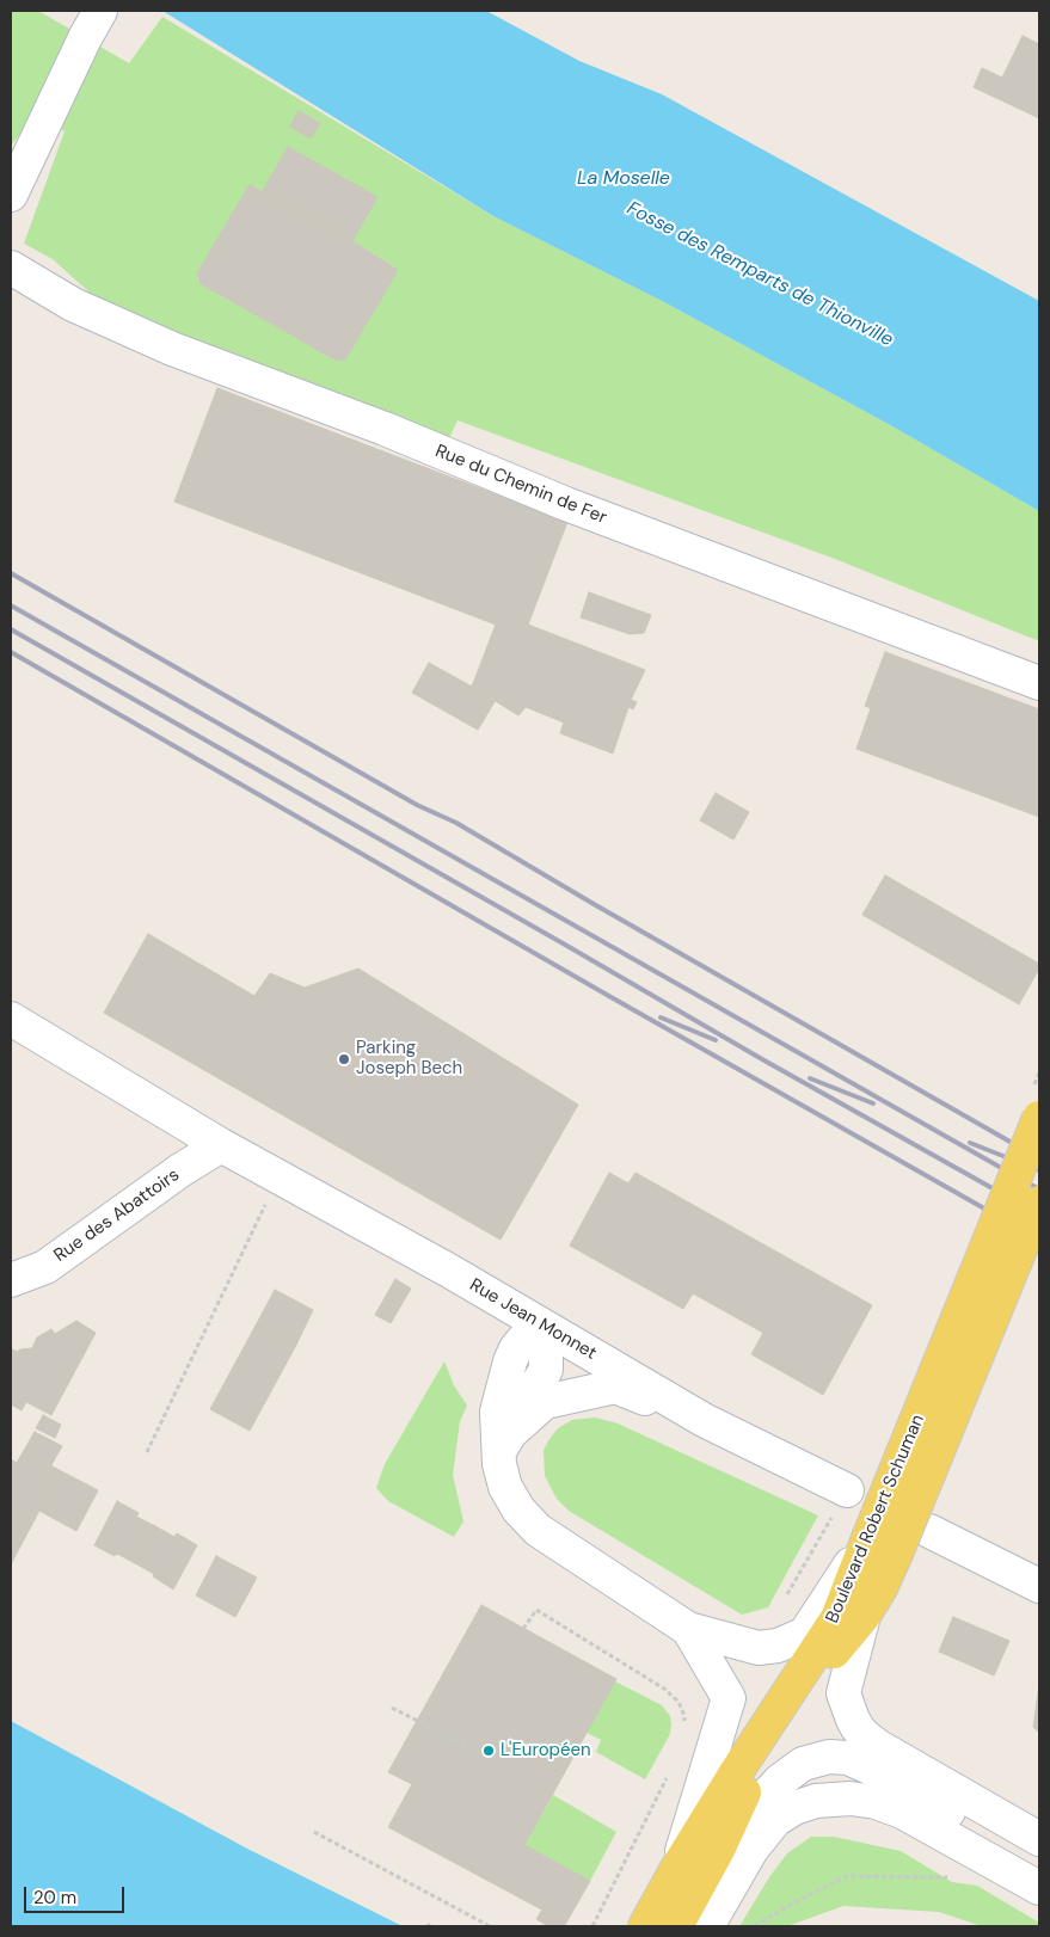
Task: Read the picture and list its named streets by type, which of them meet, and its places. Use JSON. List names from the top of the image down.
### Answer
{
  "streets": {
    "main road": ["Boulevard Robert Schuman"],
    "street": ["Rue du Chemin de Fer", "Rue des Abattoirs", "Rue Jean Monnet"]
  },
  "crossings": [
    ["Rue des Abattoirs", "Rue Jean Monnet"]
  ],
  "water": ["La Moselle", "Fosse des Remparts de Thionville"],
  "places": ["Parking Joseph Bech", "L'Européen"],
  "scale_bar": "20 m"
}
